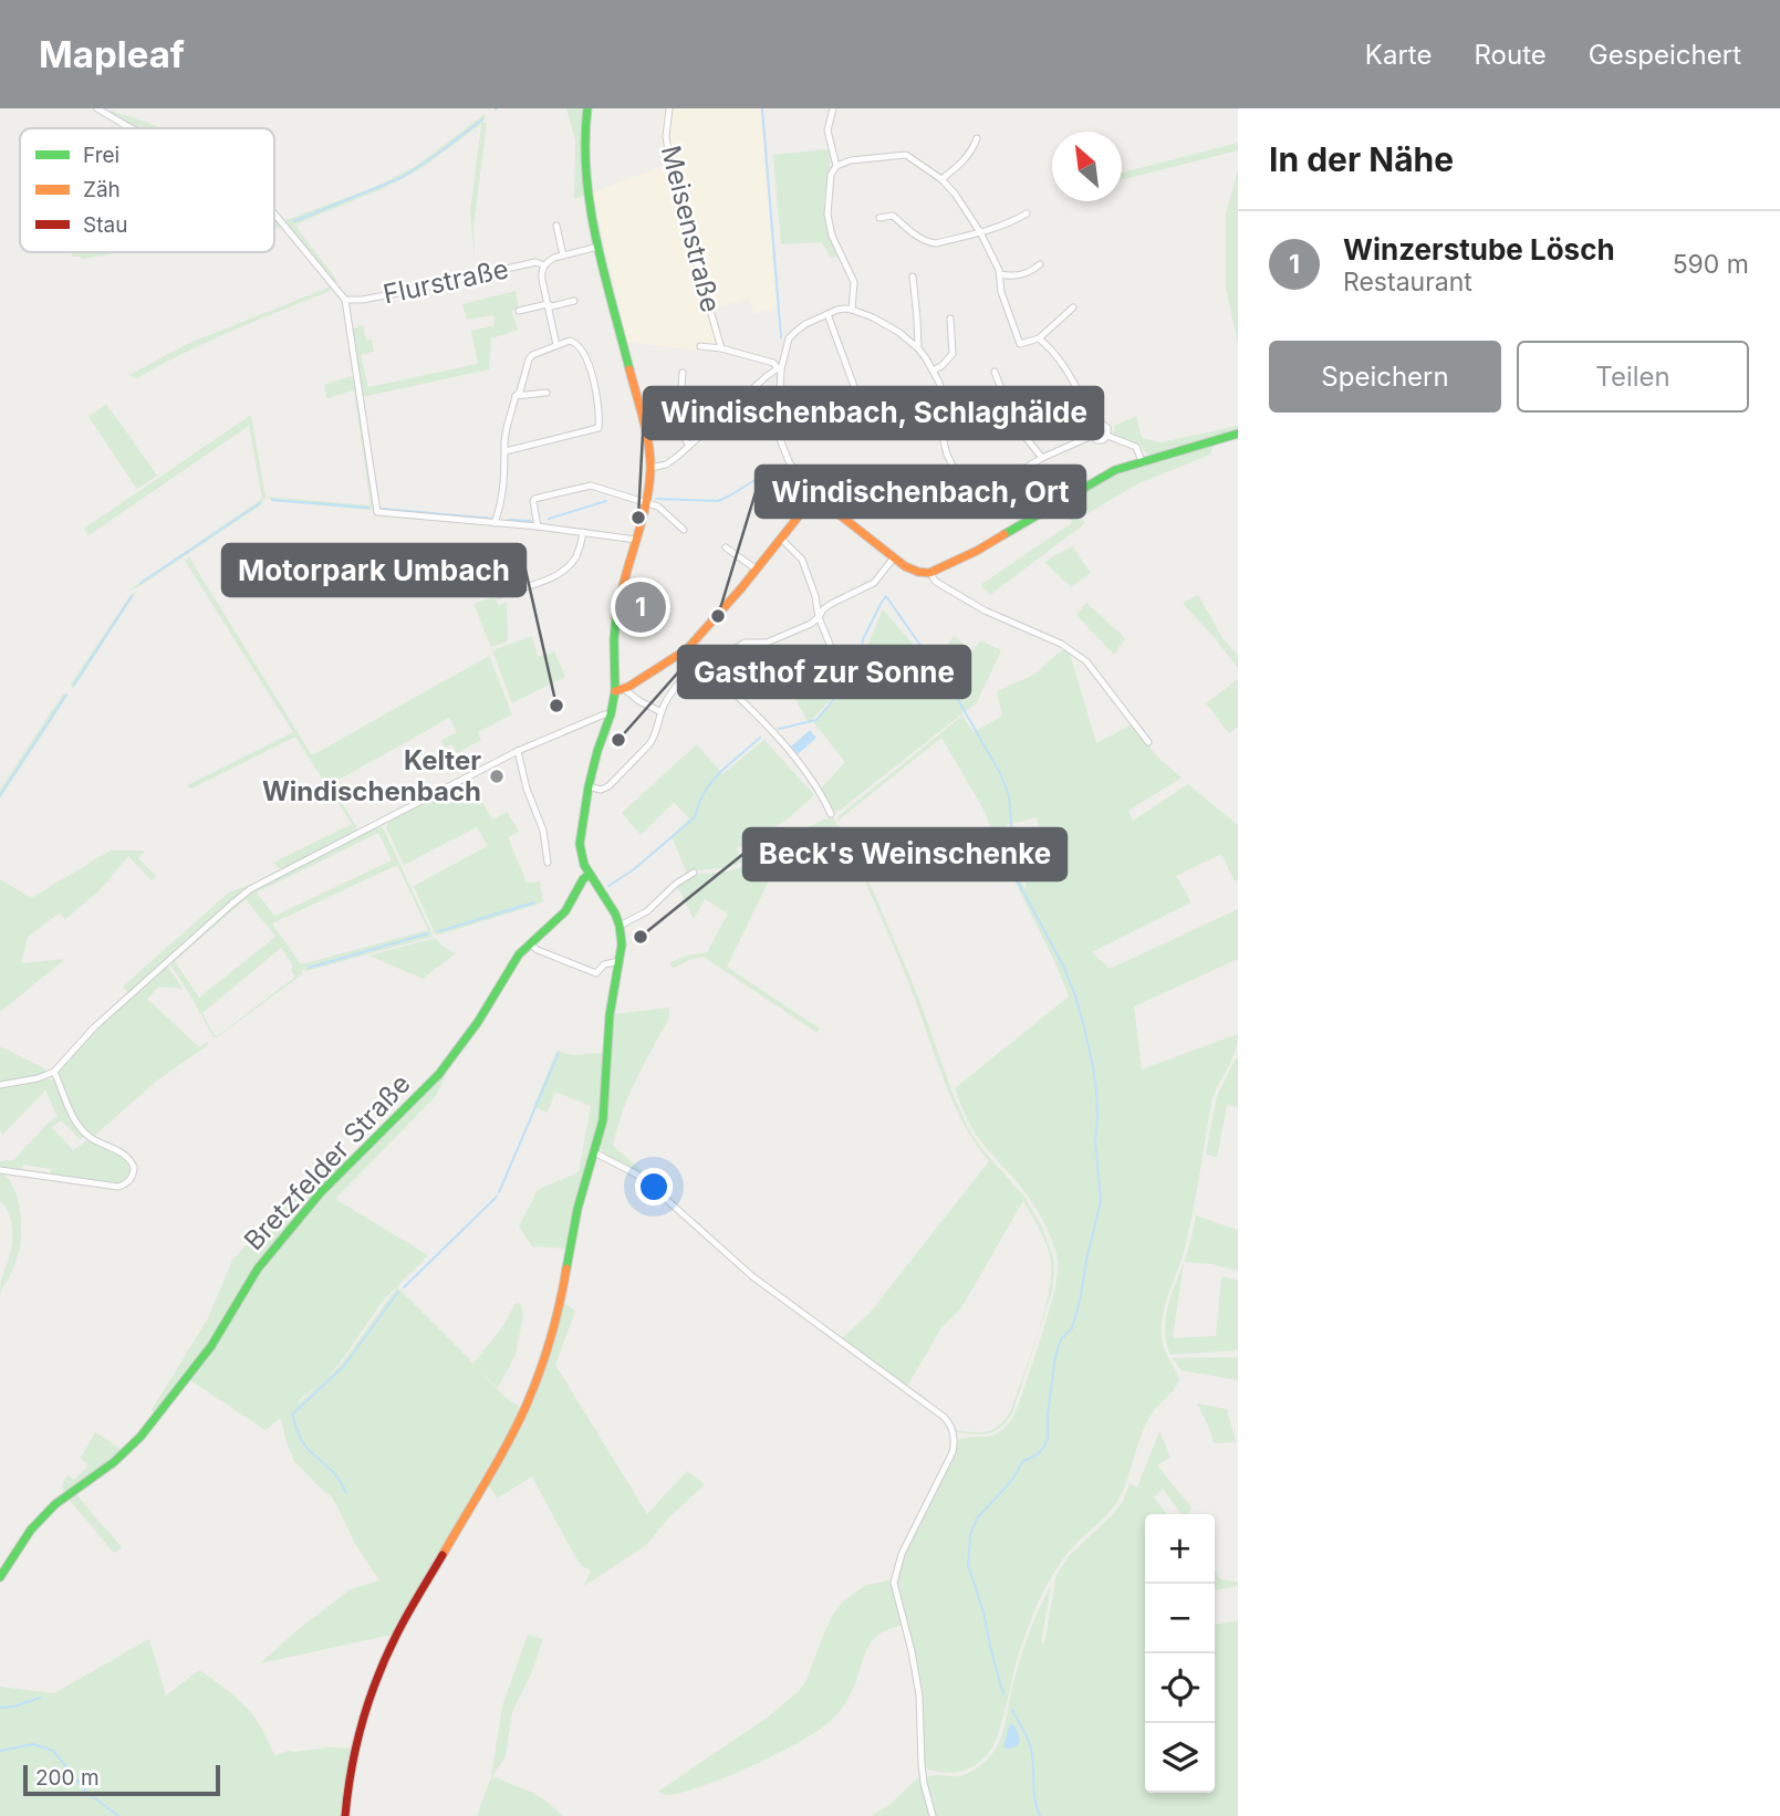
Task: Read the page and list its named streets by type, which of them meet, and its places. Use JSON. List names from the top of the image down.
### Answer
{
  "streets": {
    "main road": ["Bretzfelder Straße"],
    "street": ["Meisenstraße", "Flurstraße"]
  },
  "places": [
    "Windischenbach, Schlaghälde",
    "Windischenbach, Ort",
    "Motorpark Umbach",
    "Gasthof zur Sonne",
    "Kelter Windischenbach",
    "Beck's Weinschenke"
  ],
  "legend": ["Frei", "Zäh", "Stau"],
  "scale_bar": "200 m",
  "north": "top left",
  "page": {
    "header": "Mapleaf",
    "nav": ["Karte", "Route", "Gespeichert"],
    "heading": "In der Nähe",
    "list": [
      {
        "mark": "1",
        "name": "Winzerstube Lösch",
        "note": "Restaurant",
        "value": "590 m"
      }
    ],
    "buttons": ["Speichern", "Teilen"],
    "pins": "1",
    "map_buttons": ["+", "−"],
    "scale": "200 m"
  }
}
